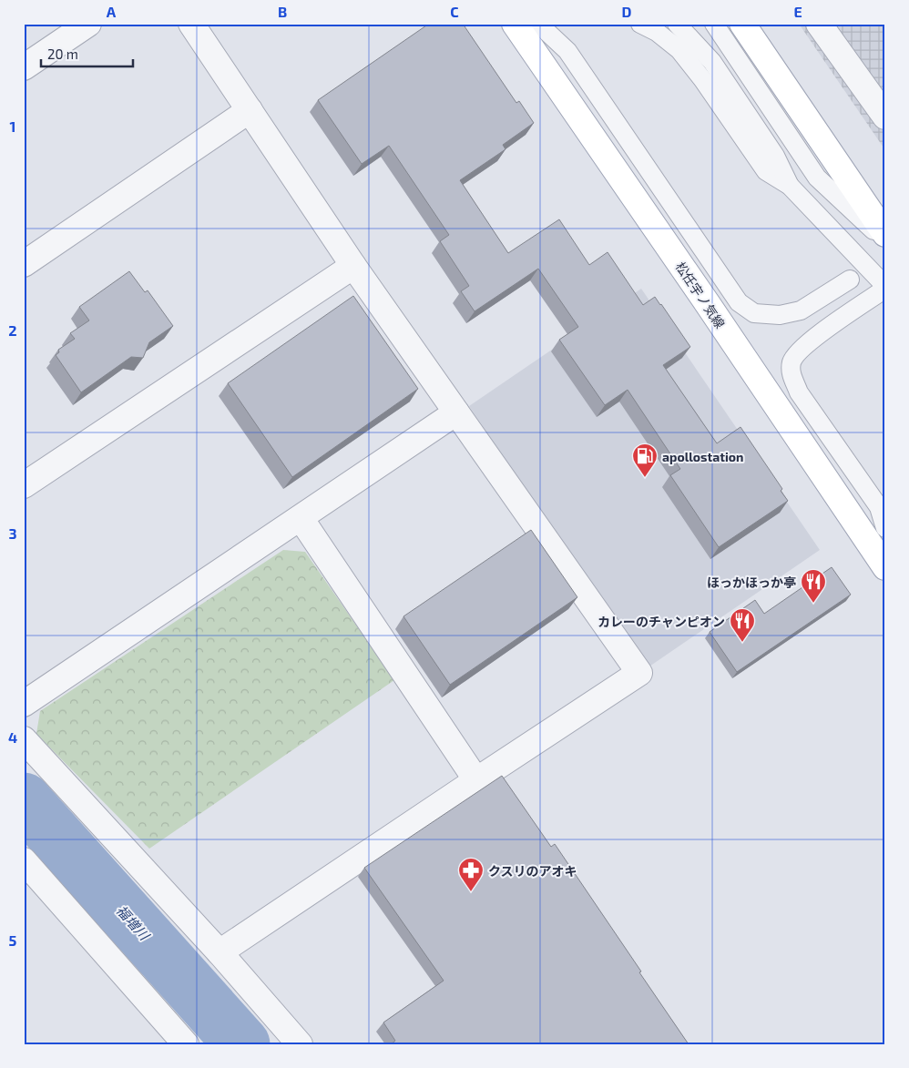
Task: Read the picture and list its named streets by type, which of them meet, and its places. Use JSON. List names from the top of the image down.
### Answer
{
  "streets": {
    "main road": ["松任宇ノ気線"]
  },
  "water": ["福増川"],
  "places": {
    "fuel station": ["apollostation"],
    "restaurant": ["ほっかほっか亭", "カレーのチャンピオン"],
    "pharmacy": ["クスリのアオキ"]
  },
  "scale_bar": "20 m",
  "grid": {
    "columns": [
      "A",
      "B",
      "C",
      "D",
      "E"
    ],
    "rows": [
      "1",
      "2",
      "3",
      "4",
      "5"
    ]
  }
}
